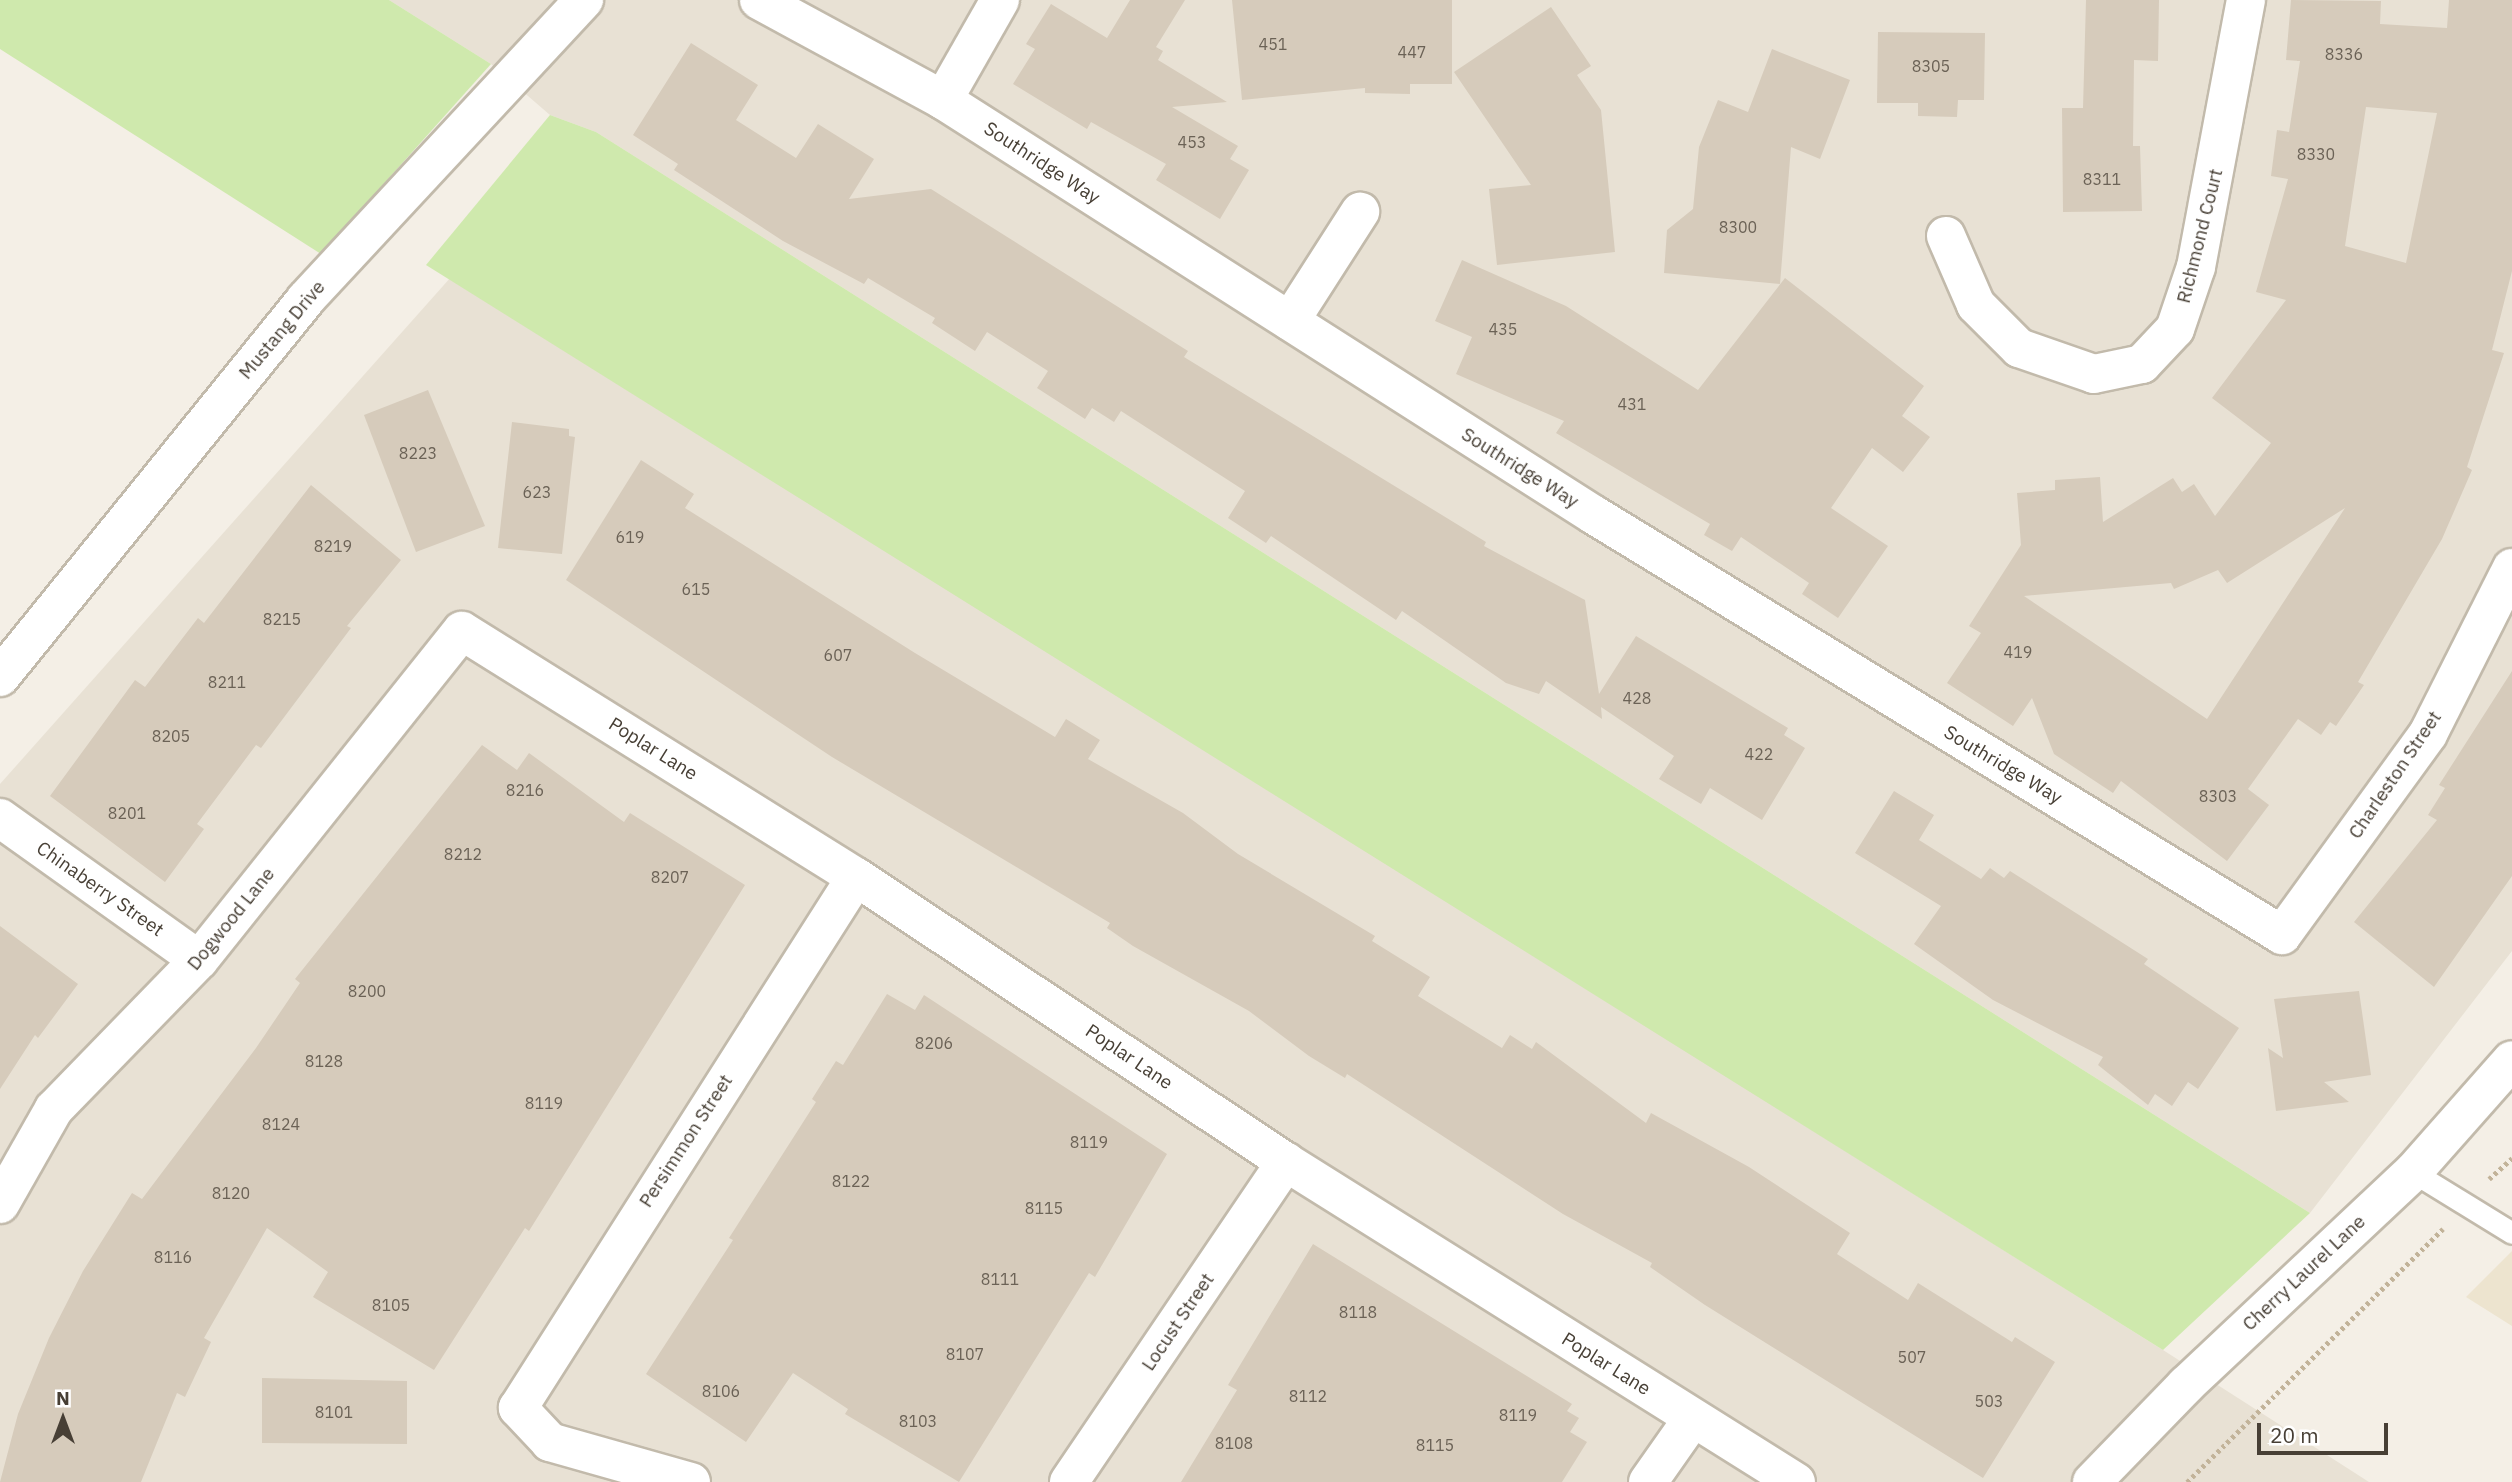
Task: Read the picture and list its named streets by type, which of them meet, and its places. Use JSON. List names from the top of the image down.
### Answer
{
  "streets": {
    "street": [
      "Southridge Way",
      "Richmond Court",
      "Mustang Drive",
      "Poplar Lane",
      "Charleston Street",
      "Chinaberry Street",
      "Dogwood Lane",
      "Persimmon Street",
      "Cherry Laurel Lane",
      "Locust Street"
    ]
  },
  "crossings": [
    ["Southridge Way", "Charleston Street"],
    ["Poplar Lane", "Dogwood Lane"],
    ["Poplar Lane", "Persimmon Street"],
    ["Poplar Lane", "Locust Street"],
    ["Chinaberry Street", "Dogwood Lane"]
  ],
  "house_numbers": [
    "451",
    "447",
    "8336",
    "8305",
    "453",
    "8330",
    "8311",
    "8300",
    "435",
    "431",
    "8223",
    "623",
    "619",
    "8219",
    "615",
    "8215",
    "419",
    "607",
    "8211",
    "428",
    "8205",
    "422",
    "8216",
    "8303",
    "8201",
    "8212",
    "8207",
    "8200",
    "8206",
    "8128",
    "8119",
    "8124",
    "8119",
    "8122",
    "8120",
    "8115",
    "8116",
    "8111",
    "8105",
    "8118",
    "8107",
    "507",
    "8106",
    "8112",
    "503",
    "8101",
    "8119",
    "8103",
    "8108",
    "8115"
  ],
  "scale_bar": "20 m",
  "north": "top"
}
